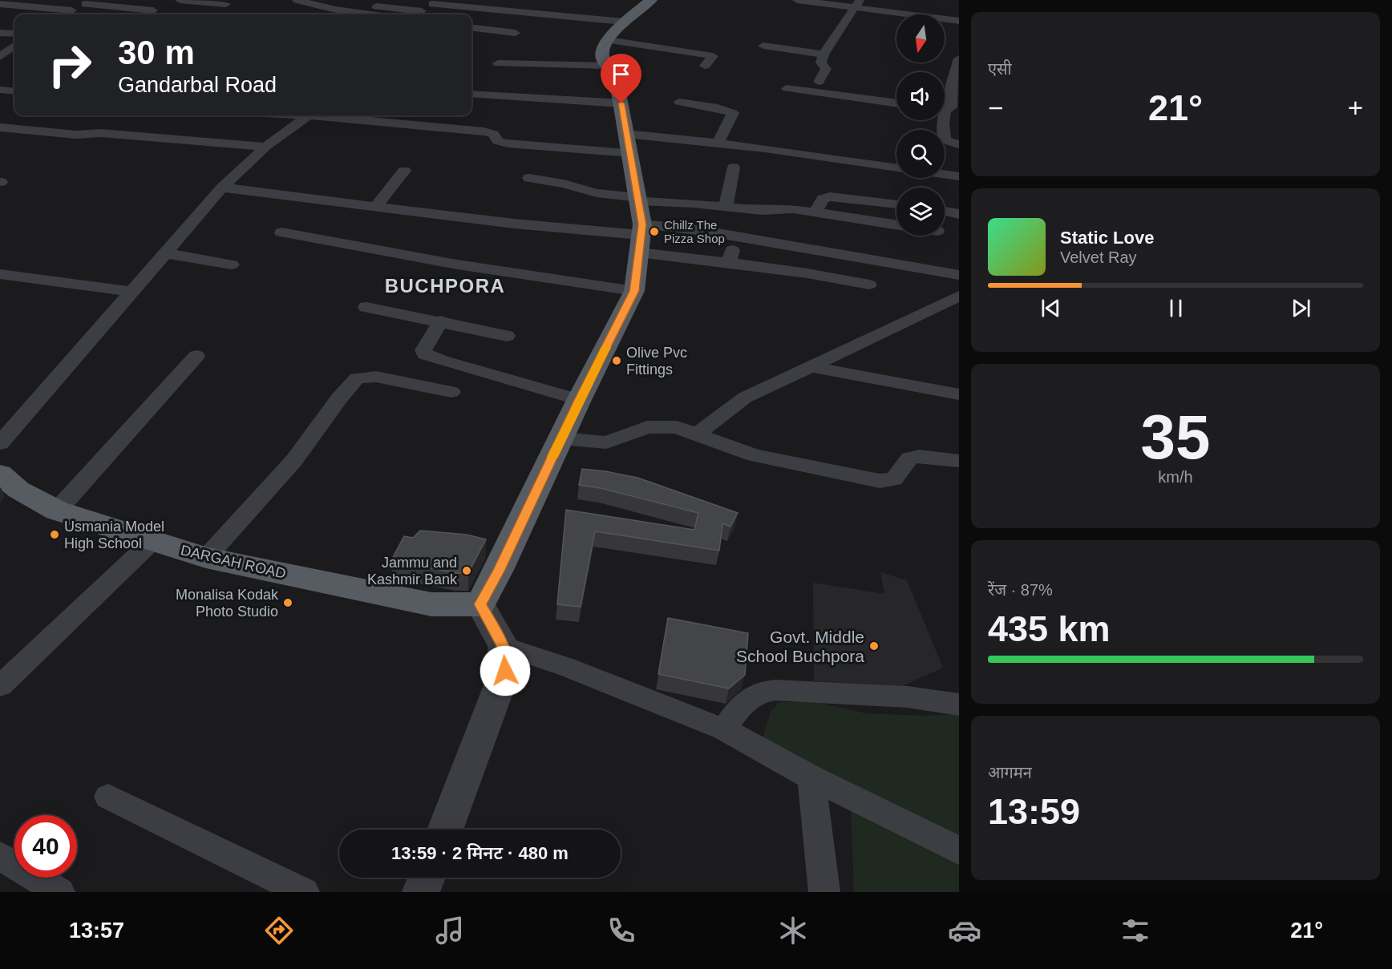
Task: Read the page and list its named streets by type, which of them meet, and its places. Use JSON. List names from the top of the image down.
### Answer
{
  "streets": {
    "main road": ["DARGAH ROAD"]
  },
  "districts": ["BUCHPORA"],
  "places": [
    "Chillz The Pizza Shop",
    "Olive Pvc Fittings",
    "Usmania Model High School",
    "Jammu and Kashmir Bank",
    "Monalisa Kodak Photo Studio",
    "Govt. Middle School Buchpora"
  ],
  "north": "bottom",
  "page": {
    "tile": [
      "एसी",
      ["35", "km/h"],
      ["रेंज · 87%", "435 km"],
      ["आगमन", "13:59"]
    ],
    "turn": ["30 m", "Gandarbal Road"],
    "heat": ["−", "21°", "+"],
    "song": ["Static Love", "Velvet Ray"],
    "limit": "40",
    "trip": "13:59 · 2 मिनट · 480 m",
    "tabs": ["13:57", "21°"]
  }
}
